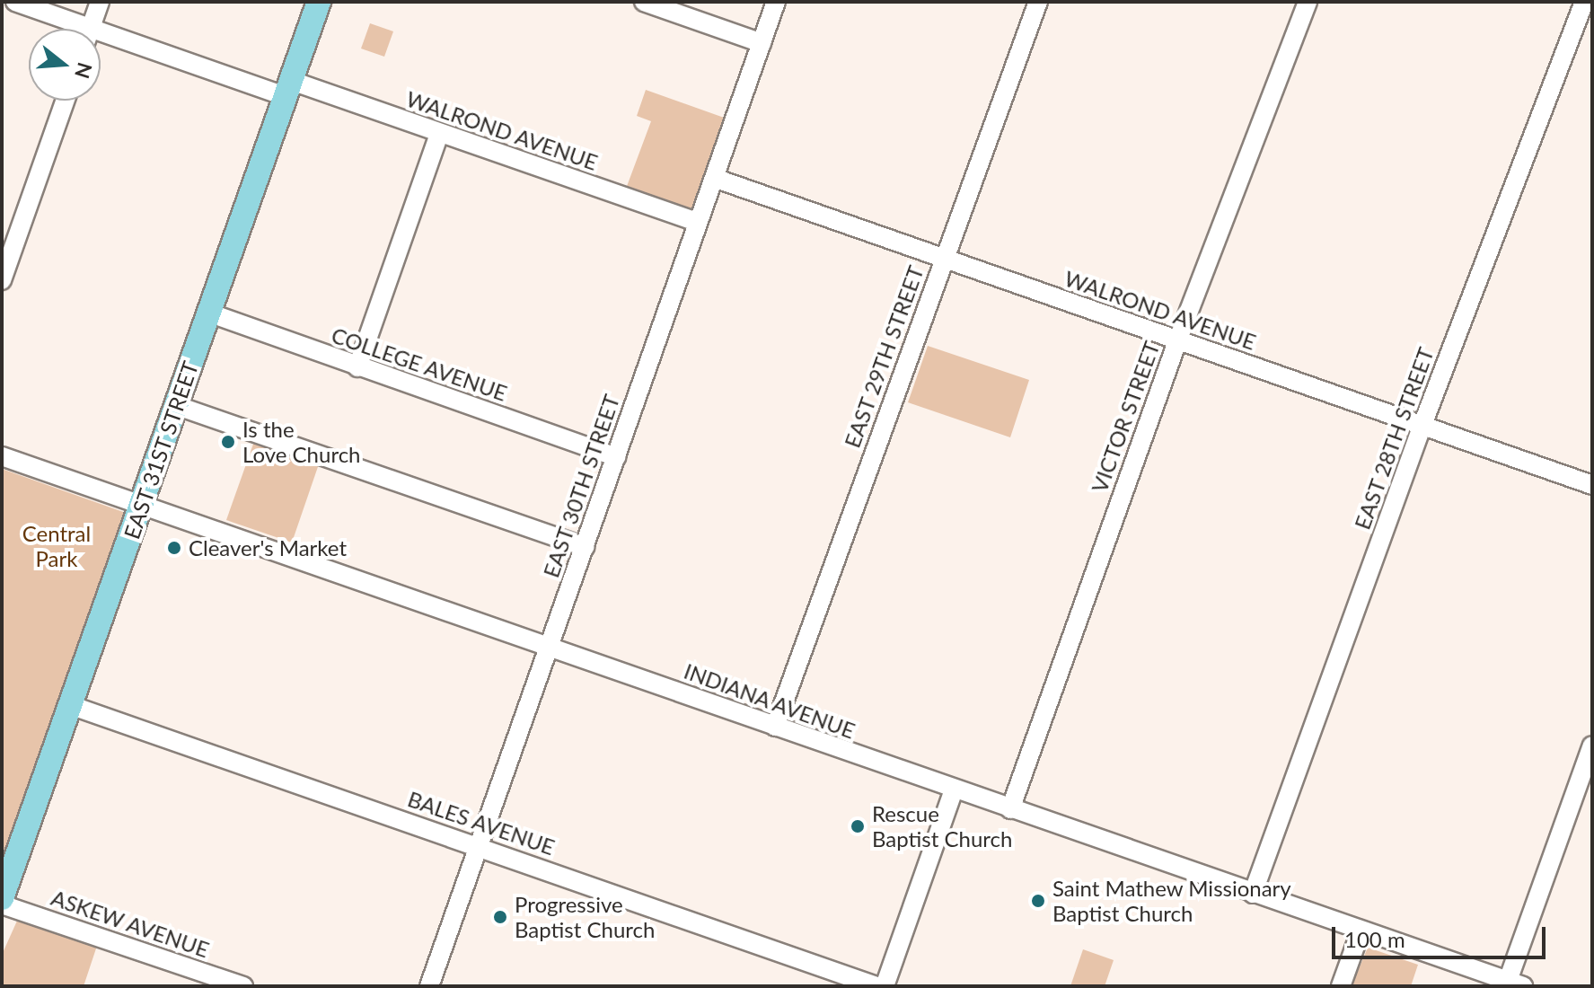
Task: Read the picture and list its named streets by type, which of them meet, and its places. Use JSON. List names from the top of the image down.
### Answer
{
  "streets": {
    "main road": ["EAST 31ST STREET"],
    "street": [
      "WALROND AVENUE",
      "EAST 29TH STREET",
      "COLLEGE AVENUE",
      "VICTOR STREET",
      "EAST 28TH STREET",
      "EAST 30TH STREET",
      "INDIANA AVENUE",
      "BALES AVENUE",
      "ASKEW AVENUE"
    ]
  },
  "crossings": [
    ["WALROND AVENUE", "EAST 29TH STREET"],
    ["WALROND AVENUE", "VICTOR STREET"],
    ["WALROND AVENUE", "EAST 28TH STREET"],
    ["WALROND AVENUE", "EAST 31ST STREET"],
    ["WALROND AVENUE", "EAST 30TH STREET"],
    ["EAST 29TH STREET", "INDIANA AVENUE"],
    ["COLLEGE AVENUE", "EAST 31ST STREET"],
    ["COLLEGE AVENUE", "EAST 30TH STREET"],
    ["VICTOR STREET", "INDIANA AVENUE"],
    ["EAST 28TH STREET", "INDIANA AVENUE"],
    ["EAST 31ST STREET", "INDIANA AVENUE"],
    ["EAST 31ST STREET", "BALES AVENUE"],
    ["EAST 30TH STREET", "INDIANA AVENUE"],
    ["EAST 30TH STREET", "BALES AVENUE"]
  ],
  "parks": ["Central Park"],
  "places": [
    "Is the Love Church",
    "Cleaver's Market",
    "Rescue Baptist Church",
    "Saint Mathew Missionary Baptist Church",
    "Progressive Baptist Church"
  ],
  "scale_bar": "100 m",
  "north": "right"
}
